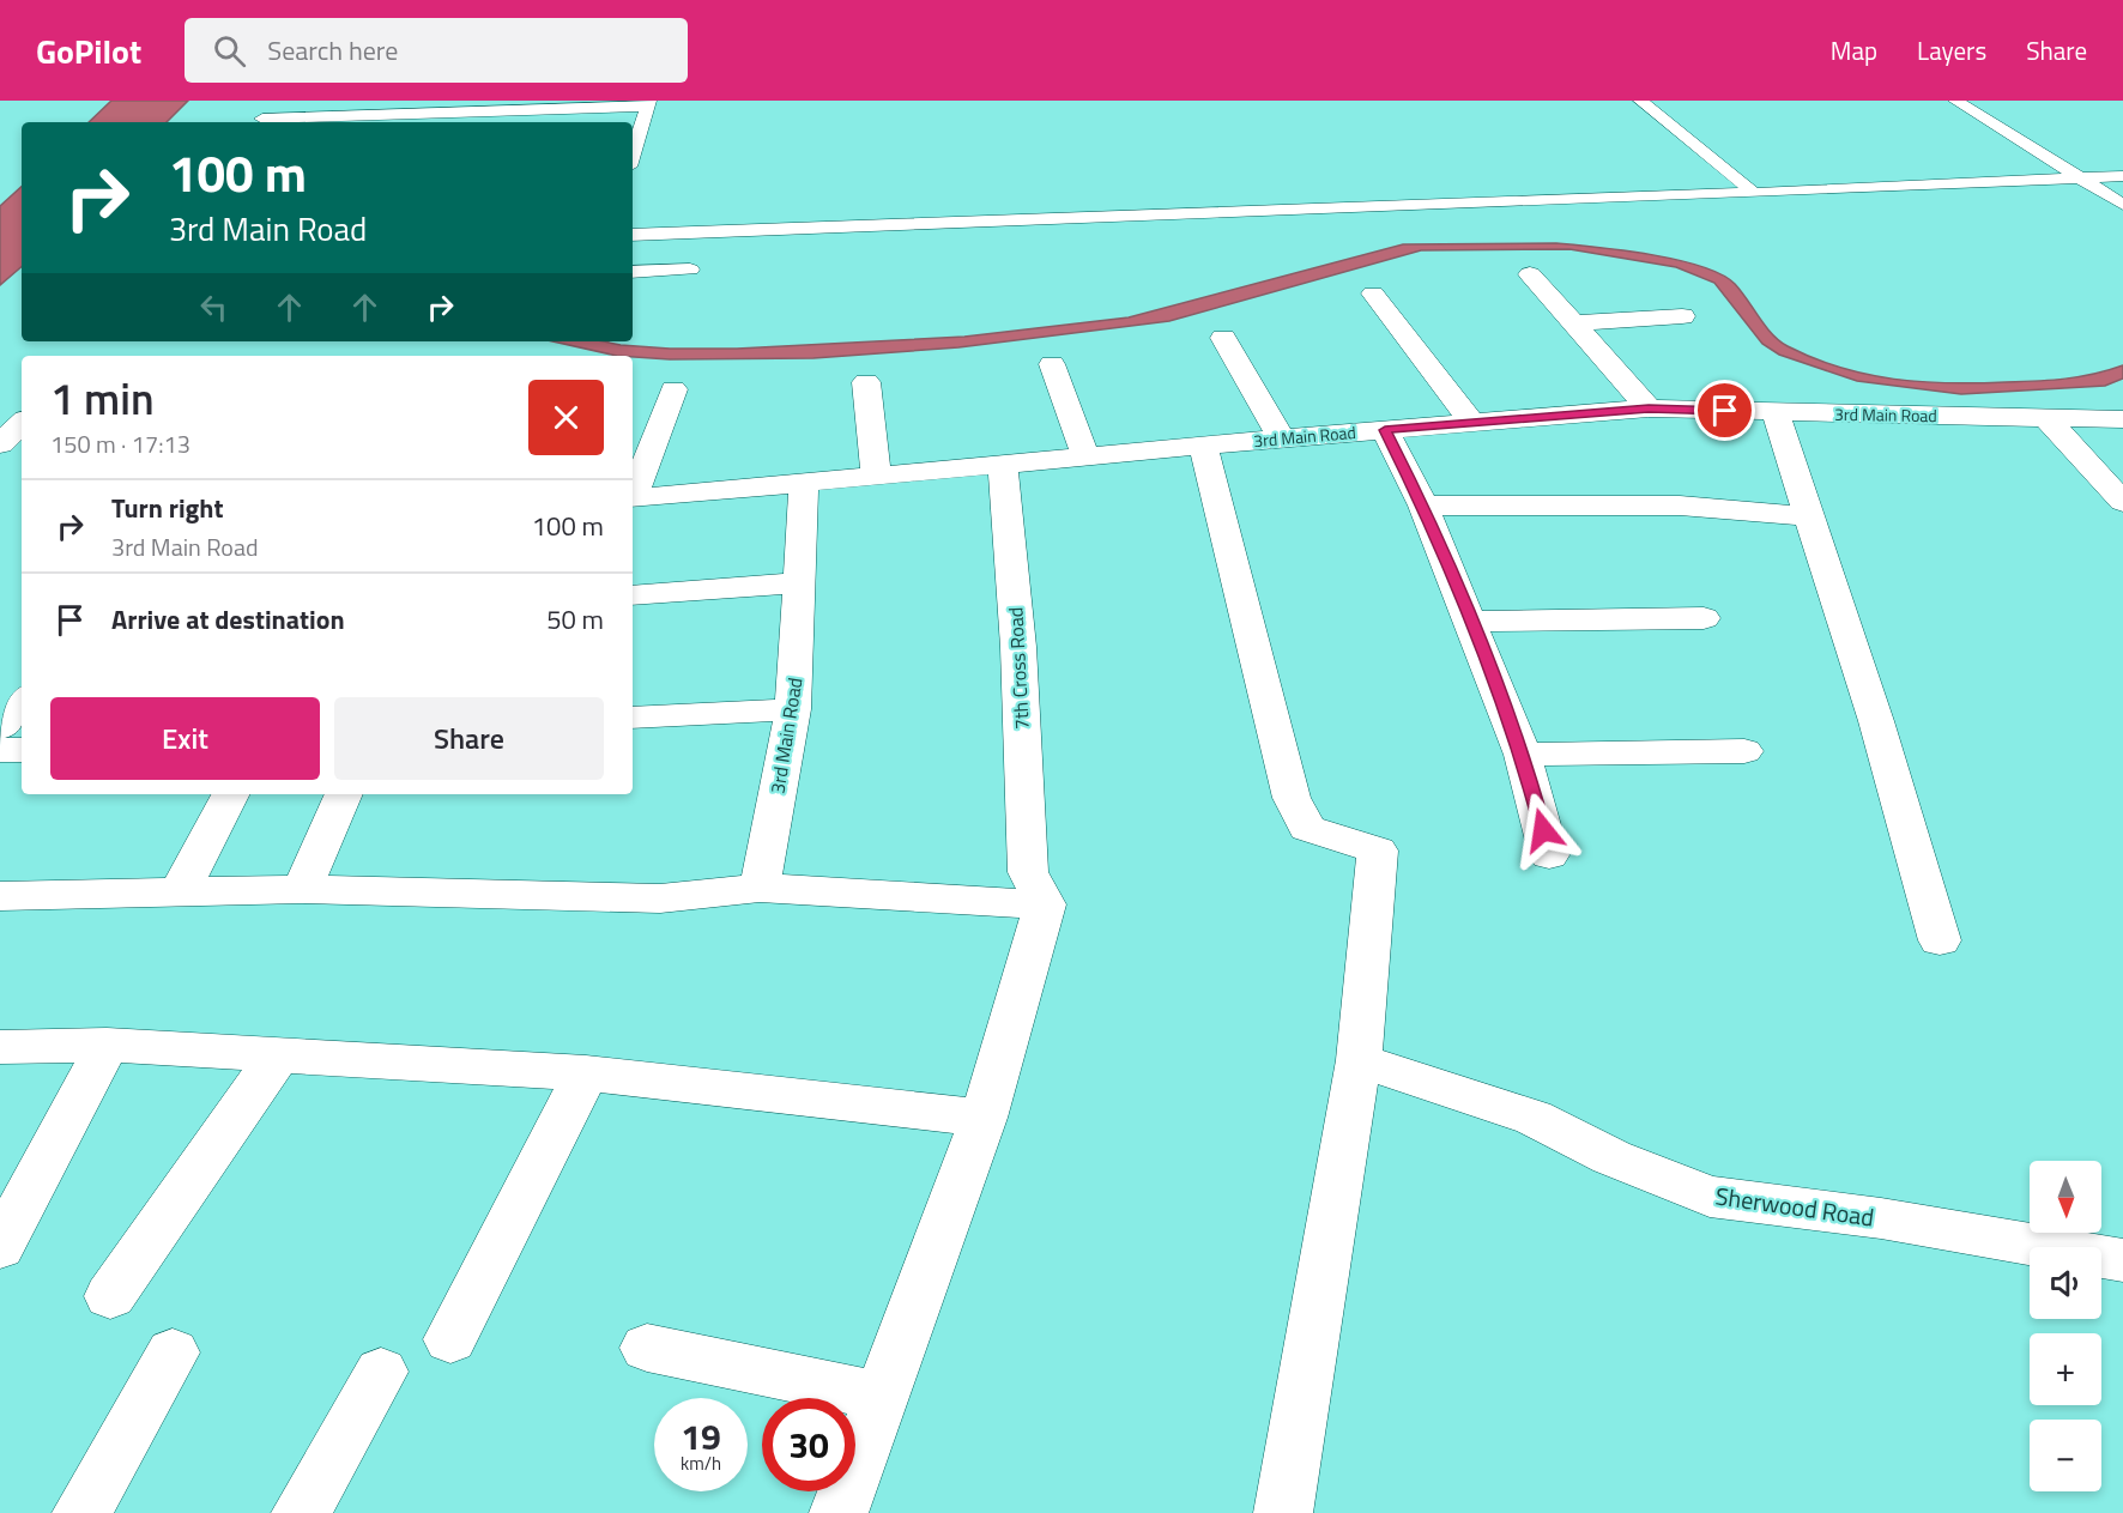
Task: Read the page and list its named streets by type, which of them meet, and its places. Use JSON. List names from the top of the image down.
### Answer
{
  "streets": {
    "street": ["3rd Main Road", "7th Cross Road", "Sherwood Road"]
  },
  "crossings": [
    ["3rd Main Road", "7th Cross Road"]
  ],
  "north": "bottom",
  "page": {
    "header": "GoPilot",
    "search": "Search here",
    "nav": ["Map", "Layers", "Share"],
    "turn": ["100 m", "3rd Main Road"],
    "heading": ["1 min", "150 m · 17:13"],
    "list": [
      {
        "name": "Turn right",
        "note": "3rd Main Road",
        "value": "100 m"
      },
      {
        "name": "Arrive at destination",
        "value": "50 m"
      }
    ],
    "buttons": ["Exit", "Share"],
    "map_buttons": ["+", "−"],
    "speed": "19 km/h",
    "limit": "30"
  }
}
